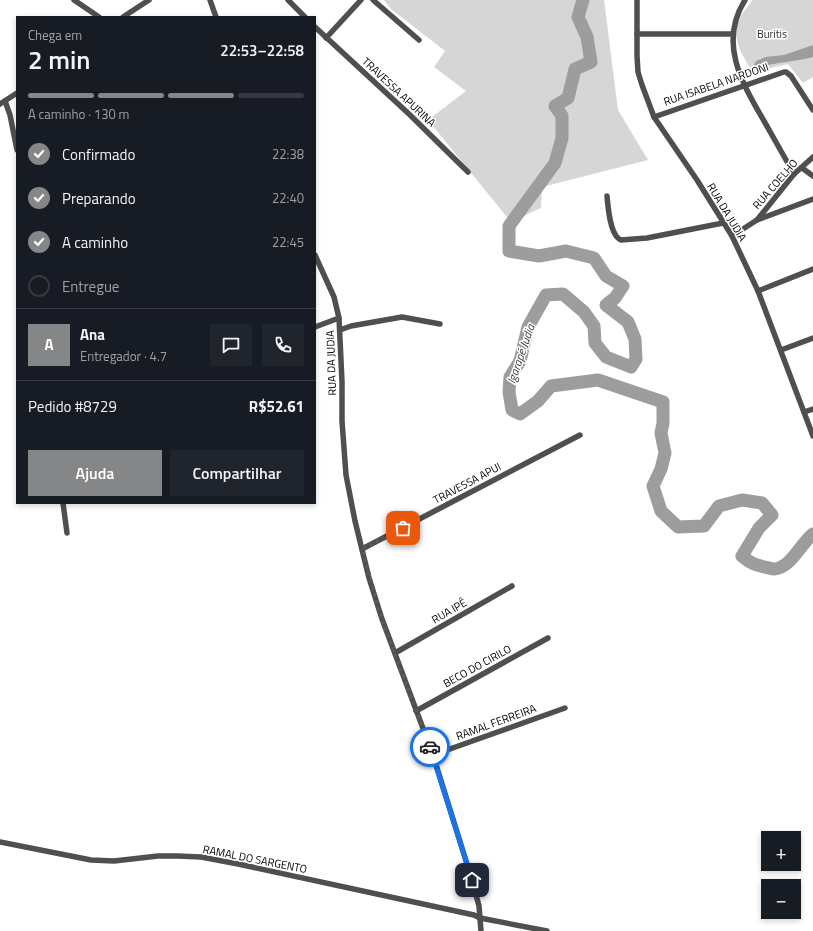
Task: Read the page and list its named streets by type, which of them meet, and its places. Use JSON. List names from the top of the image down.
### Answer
{
  "streets": {
    "street": [
      "RUA ISABELA NARDONI",
      "TRAVESSA APURINA",
      "RUA COELHO",
      "RUA DA JUDIA",
      "TRAVESSA APUI",
      "RUA IPÊ",
      "BECO DO CIRILO",
      "RAMAL FERREIRA",
      "RAMAL DO SARGENTO"
    ]
  },
  "crossings": [
    ["RUA ISABELA NARDONI", "RUA DA JUDIA"],
    ["RUA COELHO", "RUA DA JUDIA"],
    ["RUA DA JUDIA", "TRAVESSA APUI"],
    ["RUA DA JUDIA", "RUA IPÊ"],
    ["RUA DA JUDIA", "BECO DO CIRILO"],
    ["RUA DA JUDIA", "RAMAL FERREIRA"],
    ["RUA DA JUDIA", "RAMAL DO SARGENTO"]
  ],
  "water": ["Igarapé Judia"],
  "parks": ["Buritis"],
  "page": {
    "heading": ["2 min", "Chega em", "22:53–22:58"],
    "panel": [
      "Ana",
      "Entregador · 4.7",
      "Pedido #8729",
      "R$52.61"
    ],
    "bar": "A caminho · 130 m",
    "list": [
      ["Confirmado", "22:38"],
      ["Preparando", "22:40"],
      ["A caminho", "22:45"],
      "Entregue"
    ],
    "round": "A",
    "buttons": ["Ajuda", "Compartilhar"],
    "map_buttons": ["+", "−"]
  }
}
